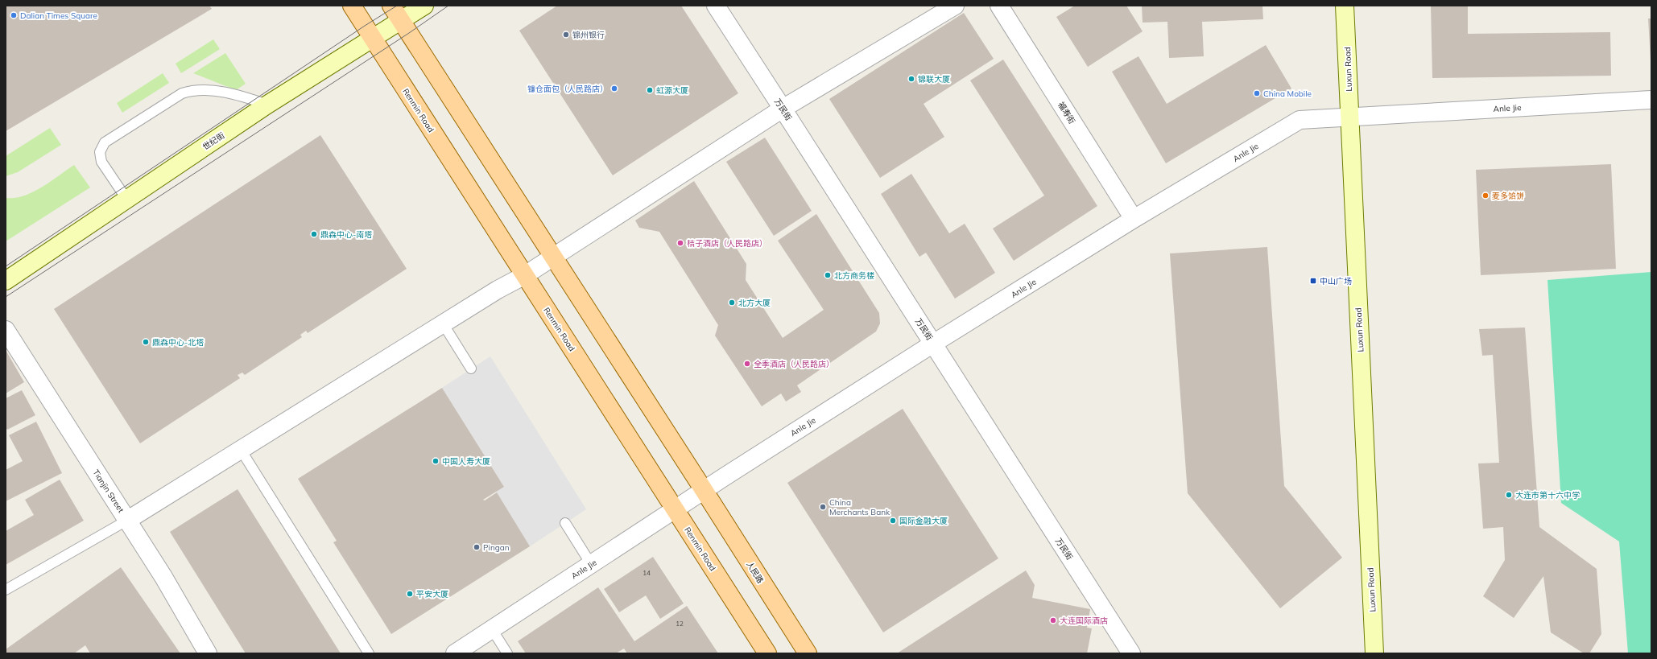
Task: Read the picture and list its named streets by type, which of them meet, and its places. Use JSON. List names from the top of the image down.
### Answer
{
  "streets": {
    "main road": [
      "Luxun Road",
      "Renmin Road",
      "世纪街",
      "人民路"
    ],
    "street": [
      "Anle Jie",
      "万民街",
      "福寿街",
      "Tianjin Street"
    ]
  },
  "crossings": [
    ["Luxun Road", "Anle Jie"],
    ["Anle Jie", "万民街"],
    ["Anle Jie", "Renmin Road"],
    ["Anle Jie", "福寿街"],
    ["Anle Jie", "人民路"],
    ["Renmin Road", "世纪街"]
  ],
  "places": {
    "other": [
      "Dalian Times Square",
      "锦州银行",
      "锦联大厦",
      "镰仓面包（人民路店）",
      "虹源大厦",
      "China Mobile",
      "麦多馅饼",
      "鼎森中心-南塔",
      "桔子酒店（人民路店）",
      "北方商务楼",
      "北方大厦",
      "鼎森中心-北塔",
      "全季酒店（人民路店）",
      "中国人寿大厦",
      "大连市第十六中学",
      "China Merchants Bank",
      "国际金融大厦",
      "Pingan",
      "平安大厦",
      "大连国际酒店"
    ],
    "transit": ["中山广场"]
  },
  "house_numbers": ["14", "12"]
}
